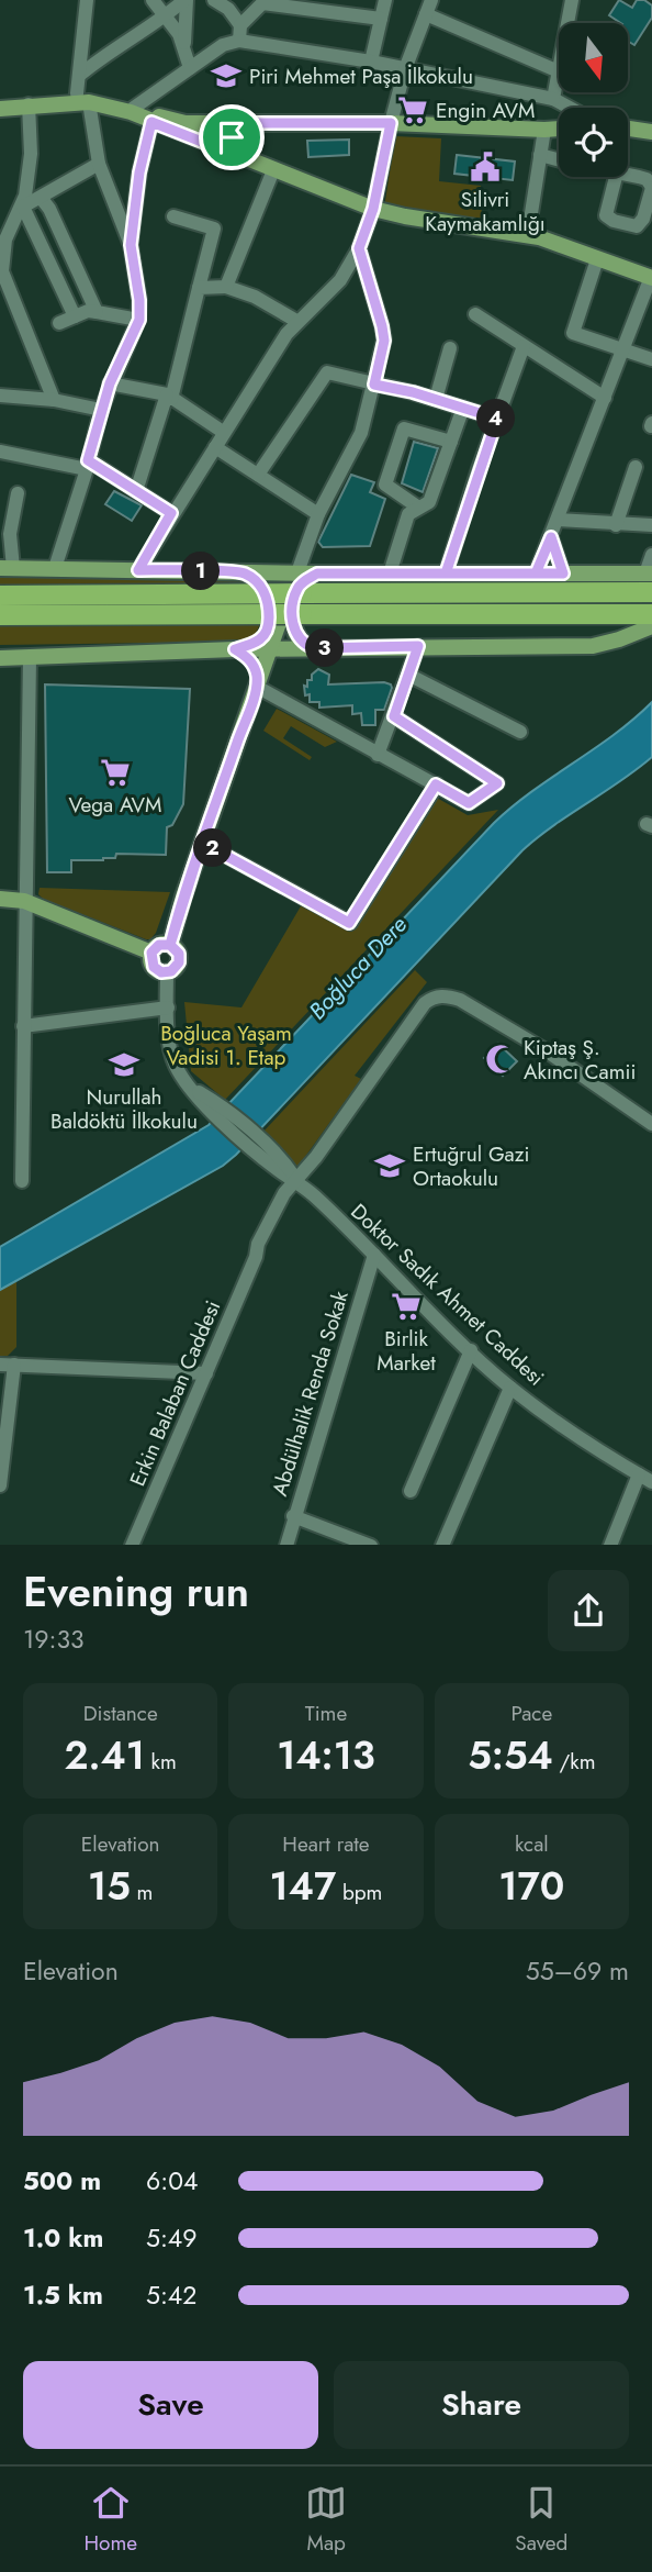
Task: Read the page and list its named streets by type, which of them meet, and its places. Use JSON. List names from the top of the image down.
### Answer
{
  "streets": {
    "street": ["Doktor Sadık Ahmet Caddesi", "Erkin Balaban Caddesi", "Abdülhalik Renda Sokak"]
  },
  "crossings": [
    ["Doktor Sadık Ahmet Caddesi", "Erkin Balaban Caddesi"],
    ["Doktor Sadık Ahmet Caddesi", "Abdülhalik Renda Sokak"]
  ],
  "water": ["Boğluca Dere"],
  "parks": ["Boğluca Yaşam Vadisi 1. Etap"],
  "places": {
    "school or university": ["Piri Mehmet Paşa İlkokulu", "Nurullah Baldöktü İlkokulu", "Ertuğrul Gazi Ortaokulu"],
    "supermarket": ["Engin AVM", "Vega AVM", "Birlik Market"],
    "public building": ["Silivri Kaymakamlığı"],
    "mosque": ["Kiptaş Ş. Akıncı Camii"]
  },
  "north": "bottom",
  "page": {
    "pins": [
      "4",
      "1",
      "3",
      "2"
    ],
    "heading": ["Evening run", "19:33"],
    "stats": [
      ["Distance", "2.41 km"],
      ["Time", "14:13"],
      ["Pace", "5:54 /km"],
      ["Elevation", "15 m"],
      ["Heart rate", "147 bpm"],
      ["kcal", "170"]
    ],
    "chart": ["Elevation", "55–69 m"],
    "list": [
      {
        "name": "500 m",
        "note": "6:04"
      },
      {
        "name": "1.0 km",
        "note": "5:49"
      },
      {
        "name": "1.5 km",
        "note": "5:42"
      }
    ],
    "buttons": ["Save", "Share"],
    "tabs": ["Home", "Map", "Saved"]
  }
}
